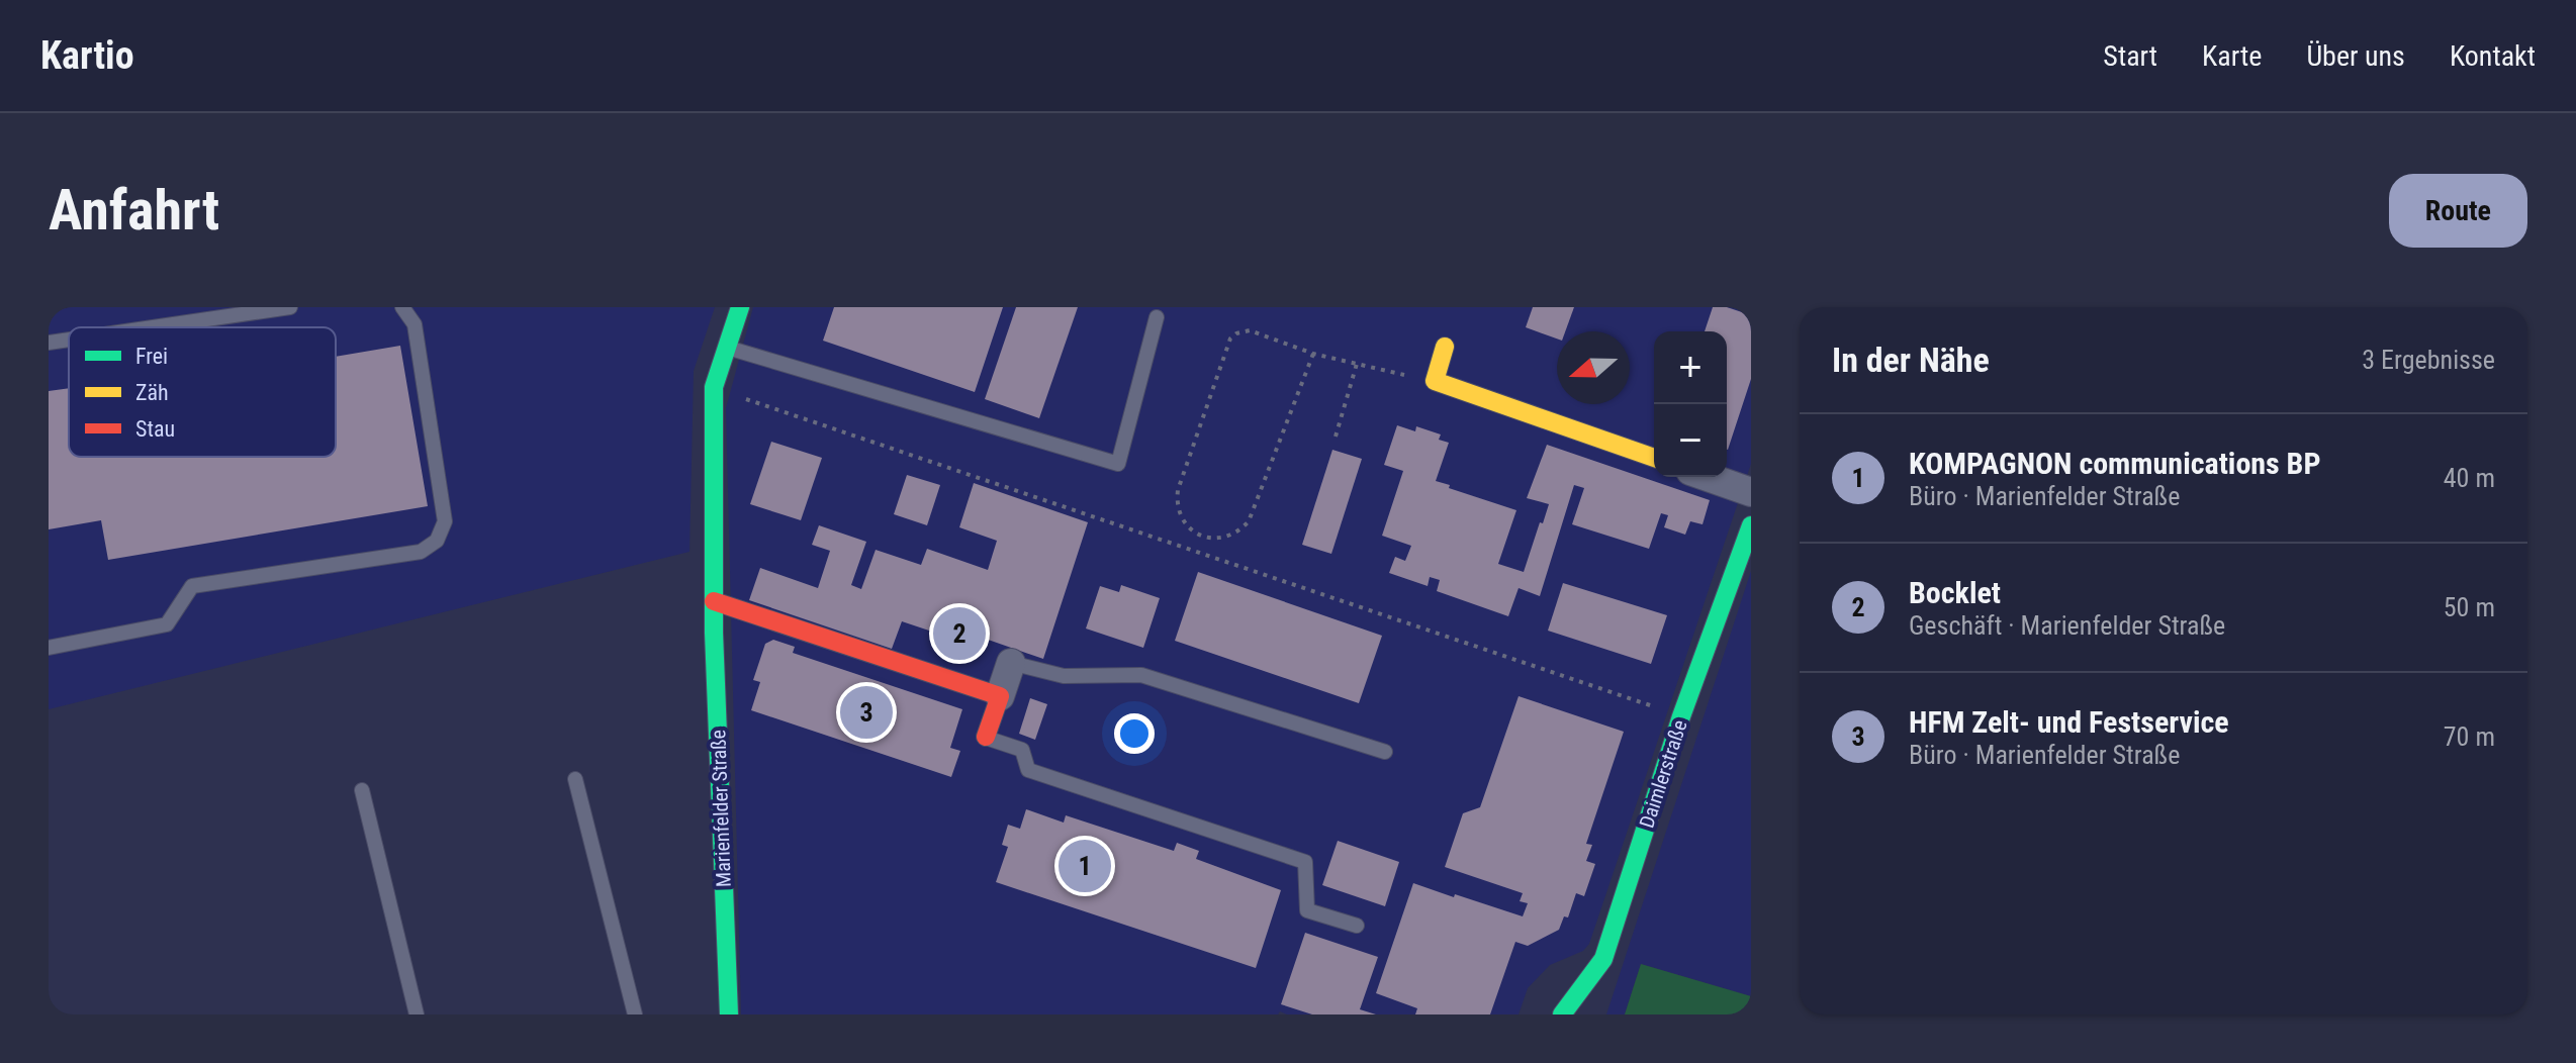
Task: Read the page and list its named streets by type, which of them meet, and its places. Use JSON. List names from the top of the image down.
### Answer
{
  "streets": {
    "street": ["Daimlerstraße", "Marienfelder Straße"]
  },
  "legend": ["Frei", "Zäh", "Stau"],
  "north": "left",
  "page": {
    "header": "Kartio",
    "nav": [
      "Start",
      "Karte",
      "Über uns",
      "Kontakt"
    ],
    "buttons": "Route",
    "title": "Anfahrt",
    "heading": ["In der Nähe", "3 Ergebnisse"],
    "map_buttons": ["+", "−"],
    "list": [
      {
        "mark": "1",
        "name": "KOMPAGNON communications BP",
        "note": "Büro · Marienfelder Straße",
        "value": "40 m"
      },
      {
        "mark": "2",
        "name": "Bocklet",
        "note": "Geschäft · Marienfelder Straße",
        "value": "50 m"
      },
      {
        "mark": "3",
        "name": "HFM Zelt- und Festservice",
        "note": "Büro · Marienfelder Straße",
        "value": "70 m"
      }
    ],
    "pins": ["2", "3", "1"]
  }
}
